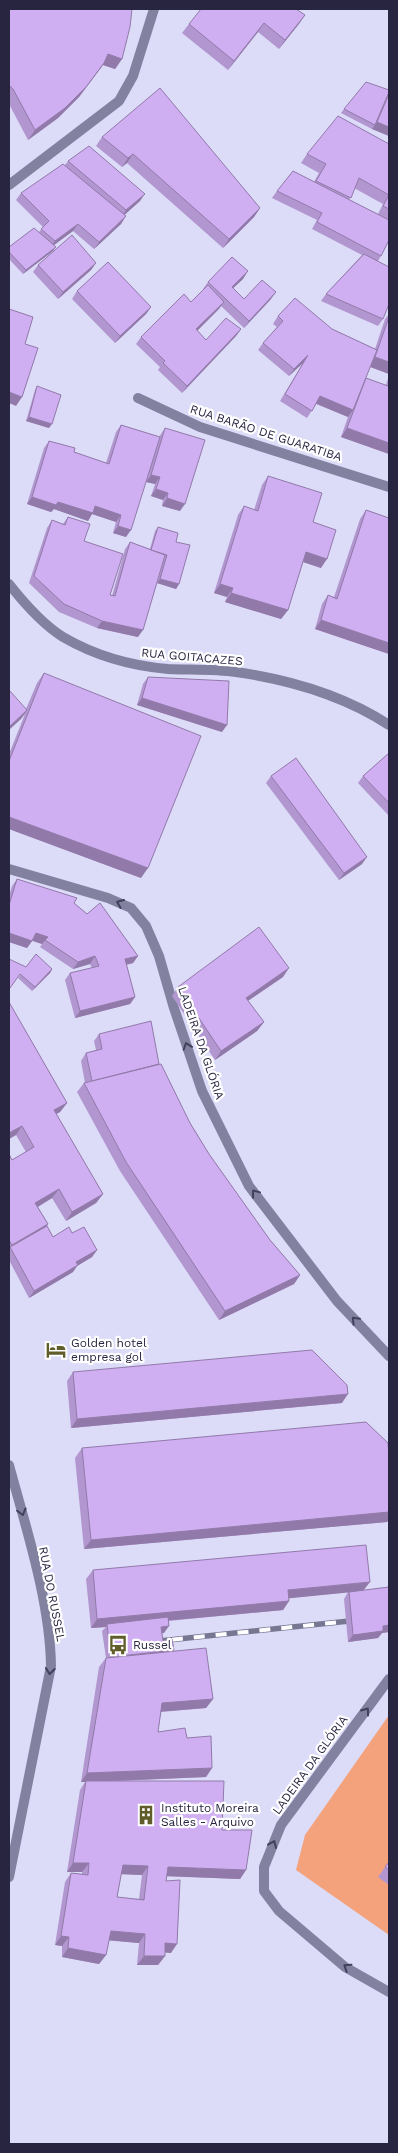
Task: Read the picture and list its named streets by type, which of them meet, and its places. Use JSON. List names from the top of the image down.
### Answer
{
  "streets": {
    "street": [
      "RUA BARÃO DE GUARATIBA",
      "RUA GOITACAZES",
      "LADEIRA DA GLÓRIA",
      "RUA DO RUSSEL"
    ]
  },
  "one_way": ["LADEIRA DA GLÓRIA", "RUA DO RUSSEL"],
  "places": {
    "hotel": ["Golden hotel empresa gol"],
    "bus stop": ["Russel"],
    "building": ["Instituto Moreira Salles - Arquivo"]
  }
}
